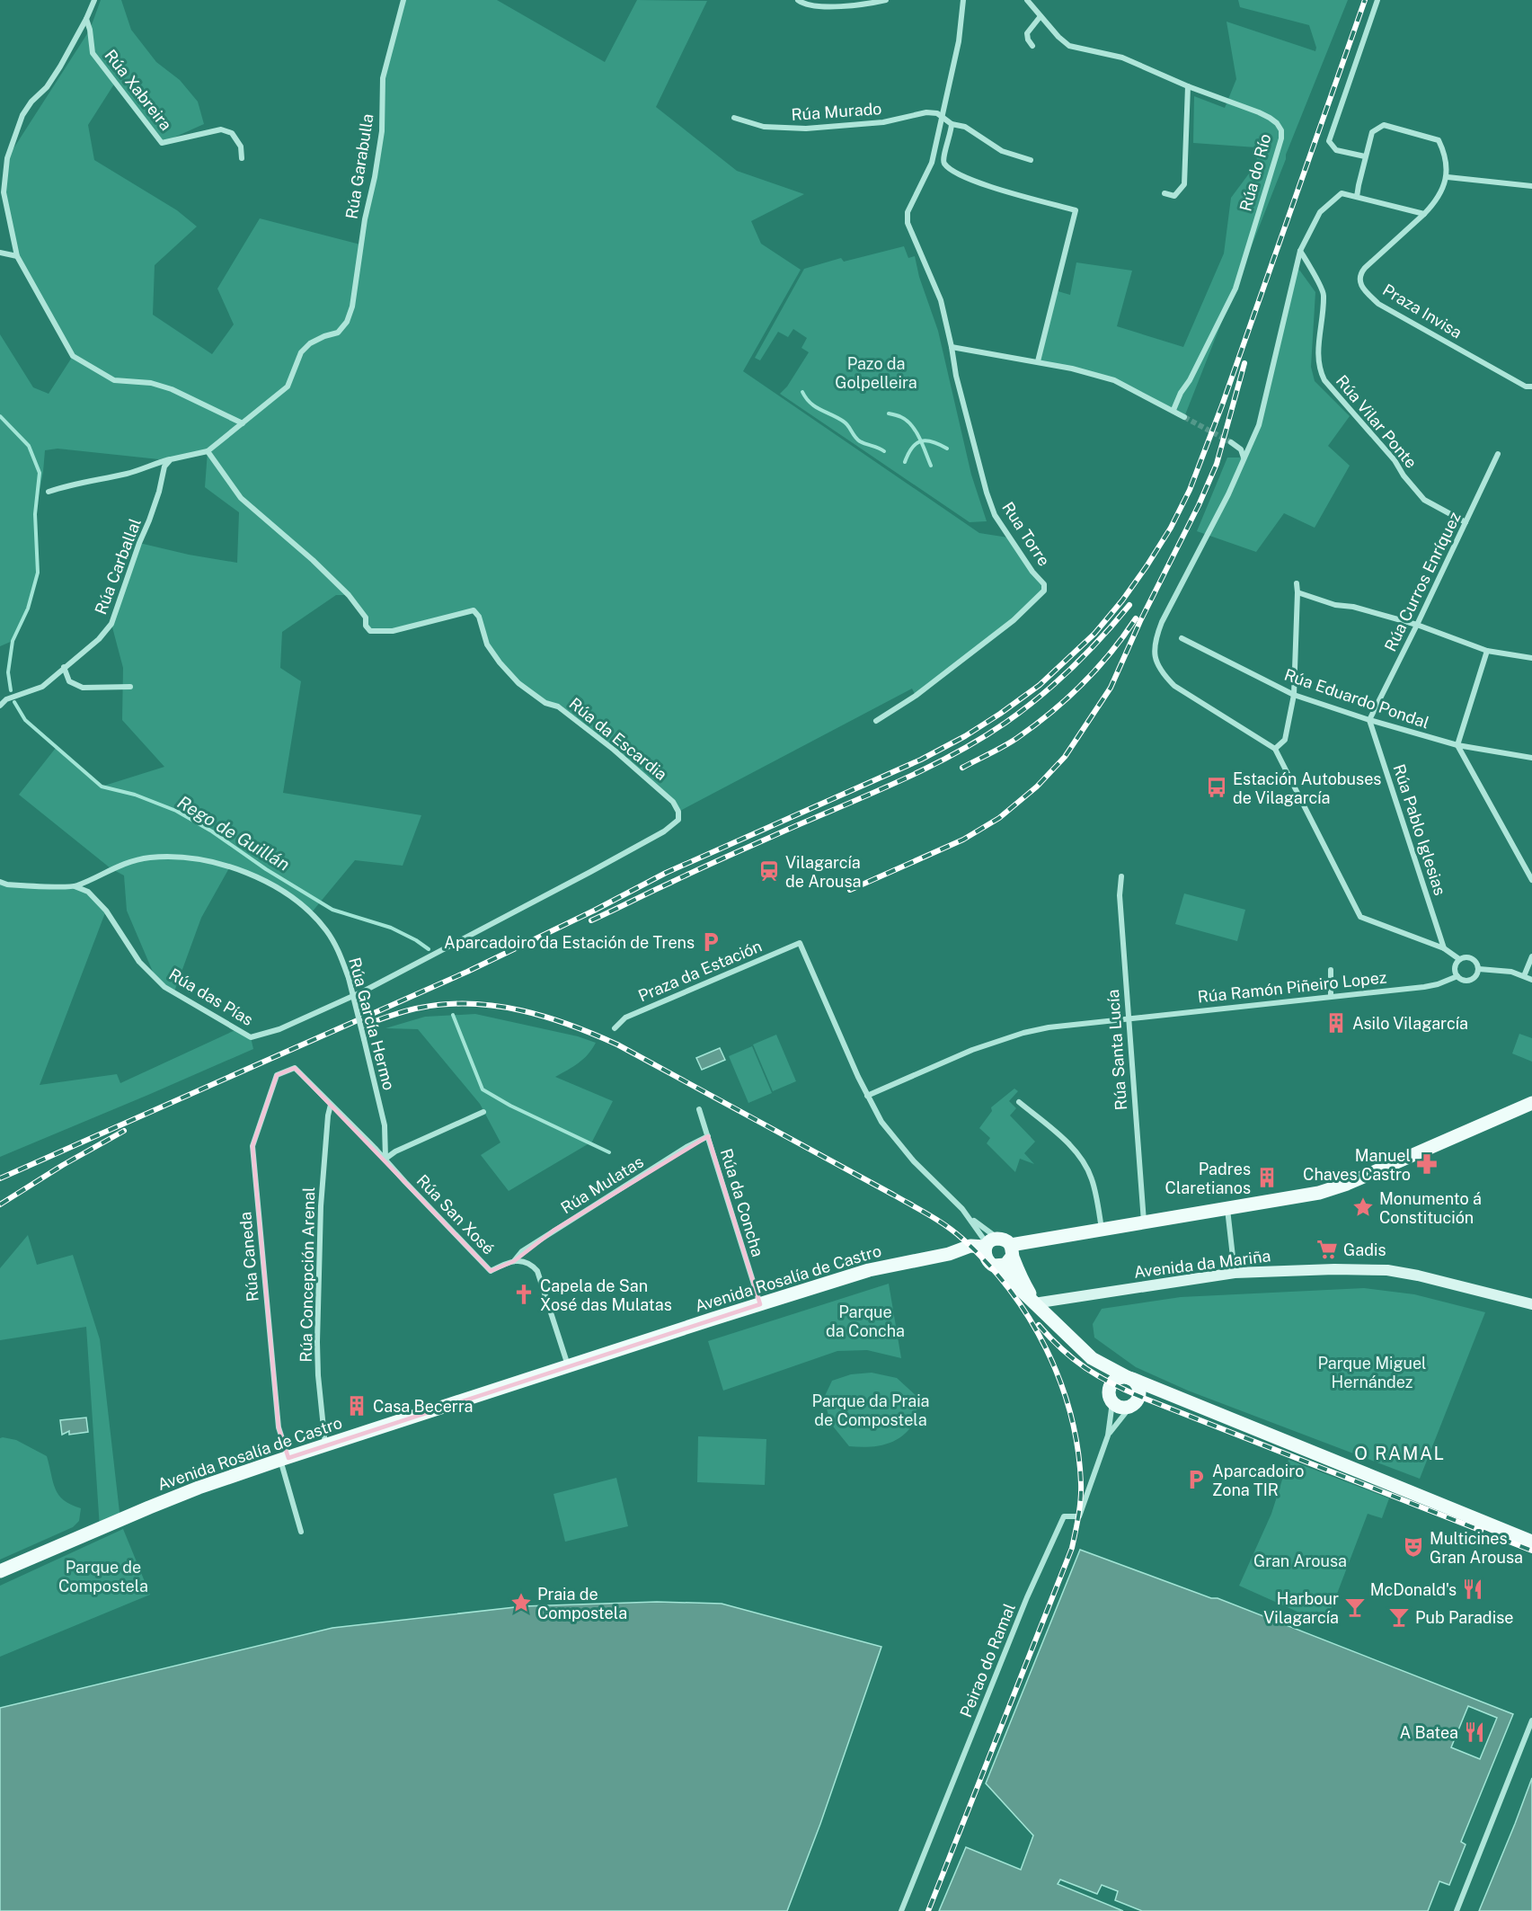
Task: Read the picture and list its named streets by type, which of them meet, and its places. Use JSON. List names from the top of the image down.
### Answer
{
  "streets": {
    "main road": ["Avenida Rosalía de Castro"],
    "street": [
      "Rúa Xabreira",
      "Rúa Murado",
      "Rúa Garabulla",
      "Rúa do Río",
      "Praza Invisa",
      "Rúa Vilar Ponte",
      "Rua Torre",
      "Rúa Carballal",
      "Rúa Curros Enríquez",
      "Rúa Eduardo Pondal",
      "Rúa da Escardia",
      "Rúa Pablo Iglesias",
      "Praza da Estación",
      "Rúa Ramón Piñeiro Lopez",
      "Rúa das Pías",
      "Rúa García Hermo",
      "Rúa Santa Lucía",
      "Rúa Mulatas",
      "Rúa da Concha",
      "Rúa San Xosé",
      "Rúa Caneda",
      "Avenida da Mariña",
      "Rúa Concepción Arenal",
      "Peirao do Ramal"
    ]
  },
  "crossings": [
    ["Rúa Vilar Ponte", "Rúa Curros Enríquez"],
    ["Rúa Curros Enríquez", "Rúa Eduardo Pondal"],
    ["Rúa Curros Enríquez", "Rúa Pablo Iglesias"],
    ["Rúa Eduardo Pondal", "Rúa Pablo Iglesias"],
    ["Rúa da Escardia", "Rúa das Pías"],
    ["Praza da Estación", "Rúa Ramón Piñeiro Lopez"],
    ["Rúa Ramón Piñeiro Lopez", "Rúa Santa Lucía"],
    ["Rúa das Pías", "Rúa García Hermo"],
    ["Rúa García Hermo", "Rúa San Xosé"],
    ["Rúa Mulatas", "Rúa da Concha"],
    ["Rúa Mulatas", "Rúa San Xosé"],
    ["Rúa da Concha", "Avenida Rosalía de Castro"],
    ["Rúa San Xosé", "Rúa Caneda"],
    ["Rúa San Xosé", "Rúa Concepción Arenal"],
    ["Rúa San Xosé", "Avenida Rosalía de Castro"],
    ["Rúa Caneda", "Avenida Rosalía de Castro"],
    ["Rúa Concepción Arenal", "Avenida Rosalía de Castro"]
  ],
  "districts": ["O RAMAL"],
  "water": ["Rego de Guillán"],
  "parks": [
    "Pazo da Golpelleira",
    "Parque da Concha",
    "Parque Miguel Hernández",
    "Parque da Praia de Compostela",
    "Gran Arousa",
    "Parque de Compostela"
  ],
  "places": {
    "bus stop": ["Estación Autobuses de Vilagarcía"],
    "station": ["Vilagarcía de Arousa"],
    "parking": ["Aparcadoiro da Estación de Trens", "Aparcadoiro Zona TIR"],
    "building": ["Asilo Vilagarcía", "Padres Claretianos", "Casa Becerra"],
    "pharmacy": ["Manuel Chaves Castro"],
    "place": ["Monumento á Constitución", "Praia de Compostela"],
    "supermarket": ["Gadis"],
    "church": ["Capela de San Xosé das Mulatas"],
    "theatre": ["Multicines Gran Arousa"],
    "restaurant": ["McDonald's", "A Batea"],
    "bar": ["Harbour Vilagarcía", "Pub Paradise"]
  }
}
